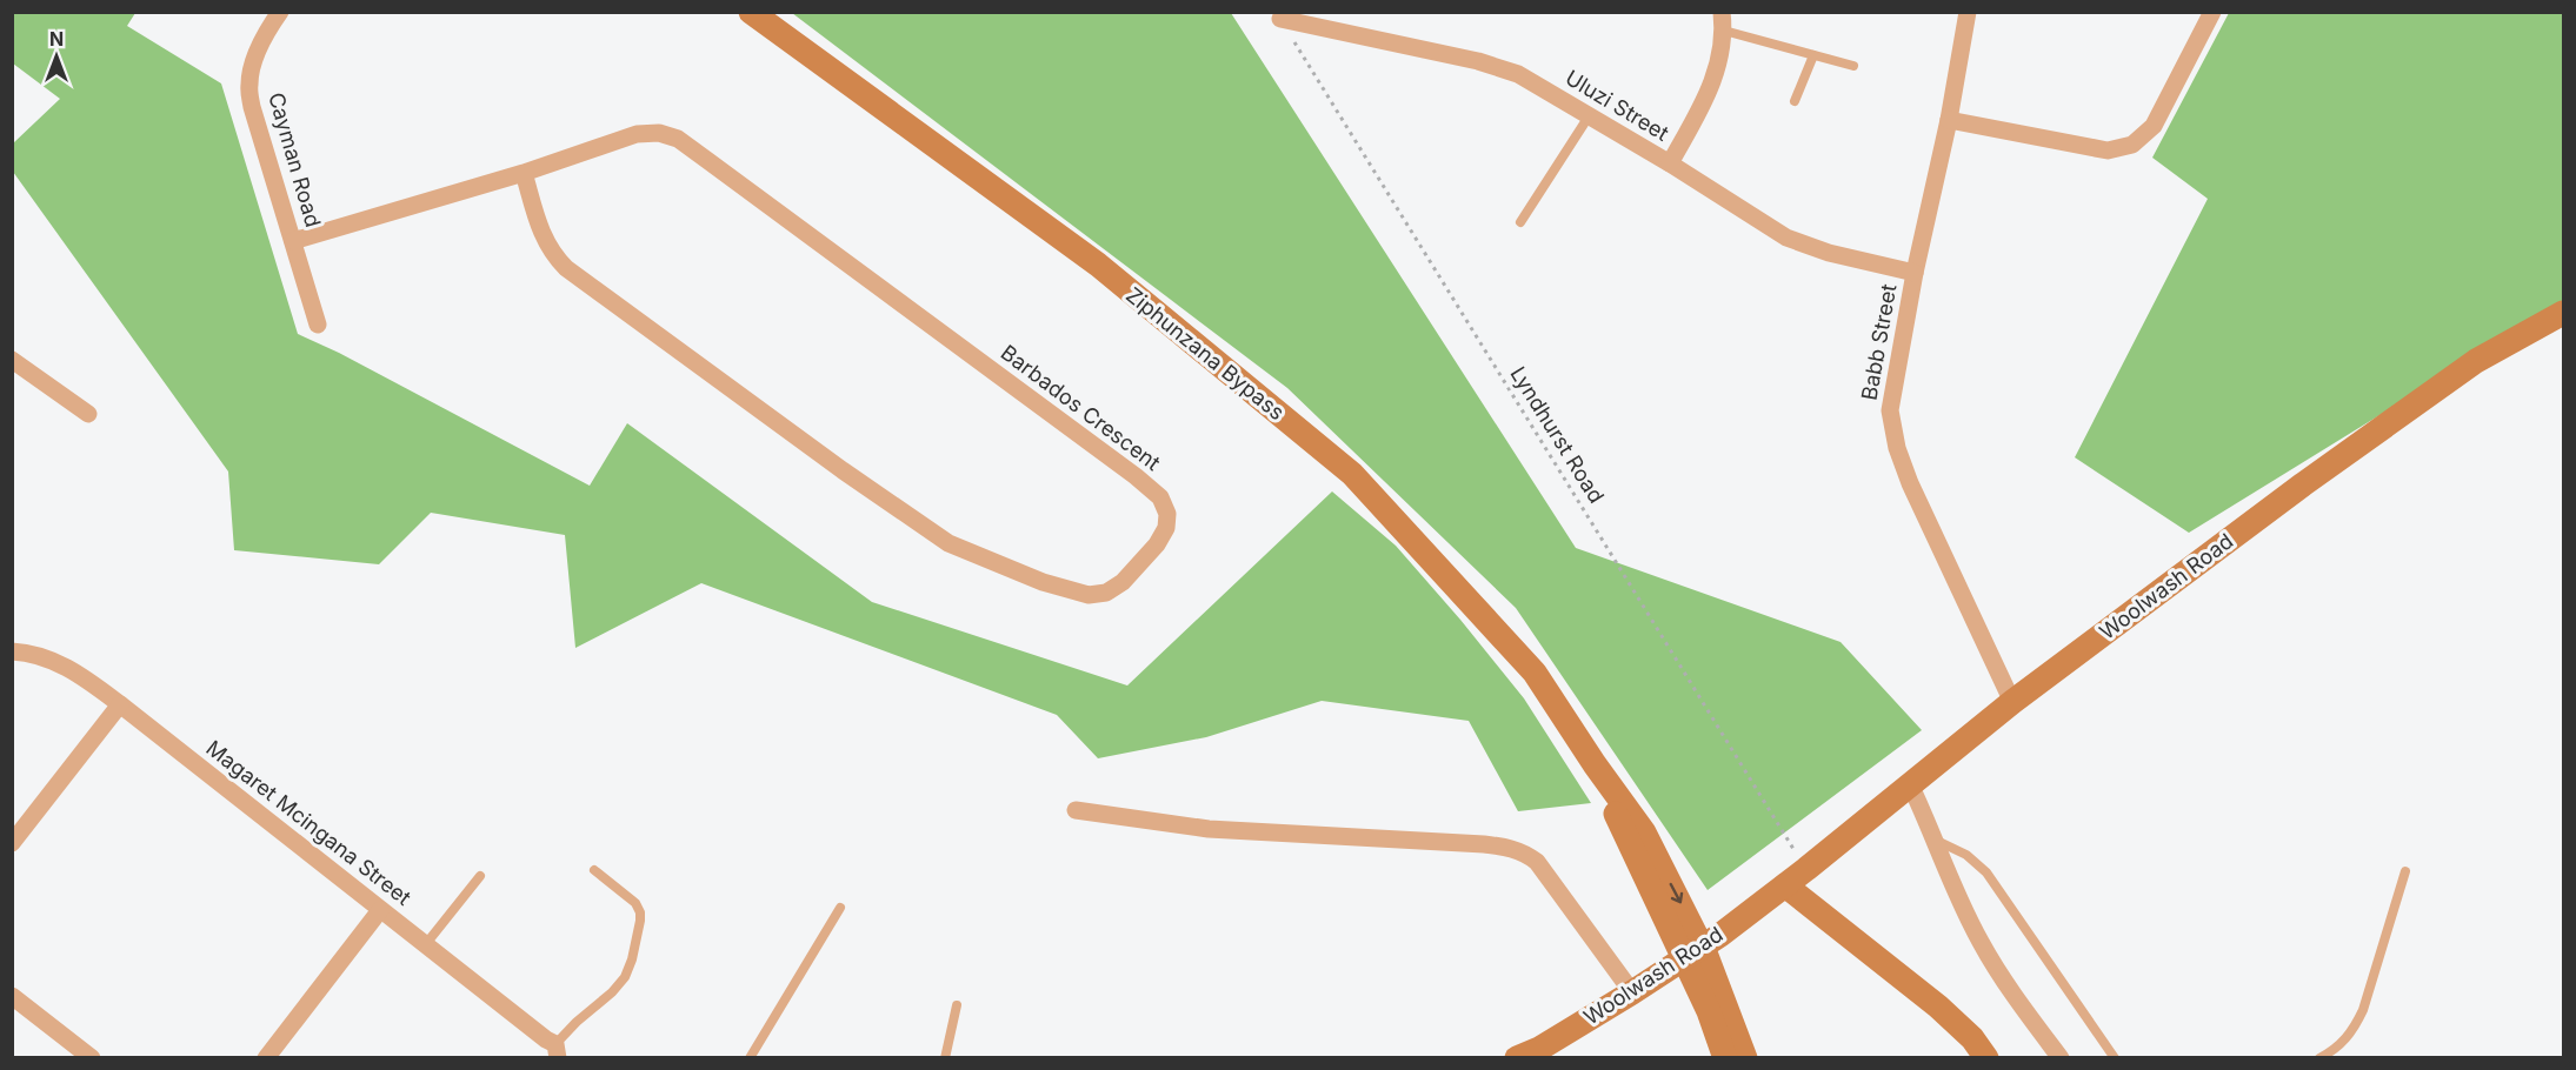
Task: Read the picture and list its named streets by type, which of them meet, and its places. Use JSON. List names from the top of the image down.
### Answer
{
  "streets": {
    "main road": ["Ziphunzana Bypass", "Woolwash Road"],
    "street": [
      "Uluzi Street",
      "Cayman Road",
      "Babb Street",
      "Barbados Crescent",
      "Magaret Mcingana Street"
    ],
    "path": ["Lyndhurst Road"]
  },
  "crossings": [
    ["Uluzi Street", "Babb Street"],
    ["Uluzi Street", "Lyndhurst Road"],
    ["Cayman Road", "Barbados Crescent"],
    ["Babb Street", "Woolwash Road"],
    ["Lyndhurst Road", "Woolwash Road"]
  ],
  "north": "top"
}
